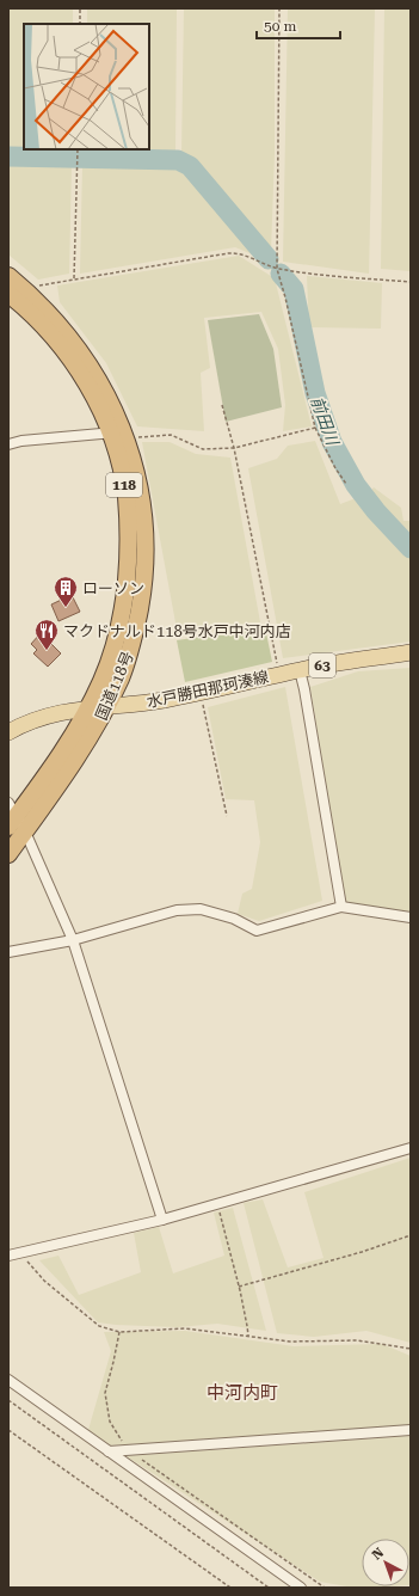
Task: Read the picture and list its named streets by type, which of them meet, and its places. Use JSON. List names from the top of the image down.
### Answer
{
  "streets": {
    "highway": ["118", "国道118号"],
    "main road": ["63", "水戸勝田那珂湊線"]
  },
  "crossings": [
    ["国道118号", "水戸勝田那珂湊線"]
  ],
  "districts": ["中河内町"],
  "water": ["前田川"],
  "places": {
    "building": ["ローソン"],
    "restaurant": ["マクドナルド118号水戸中河内店"]
  },
  "scale_bar": "50 m",
  "north": "top left"
}
